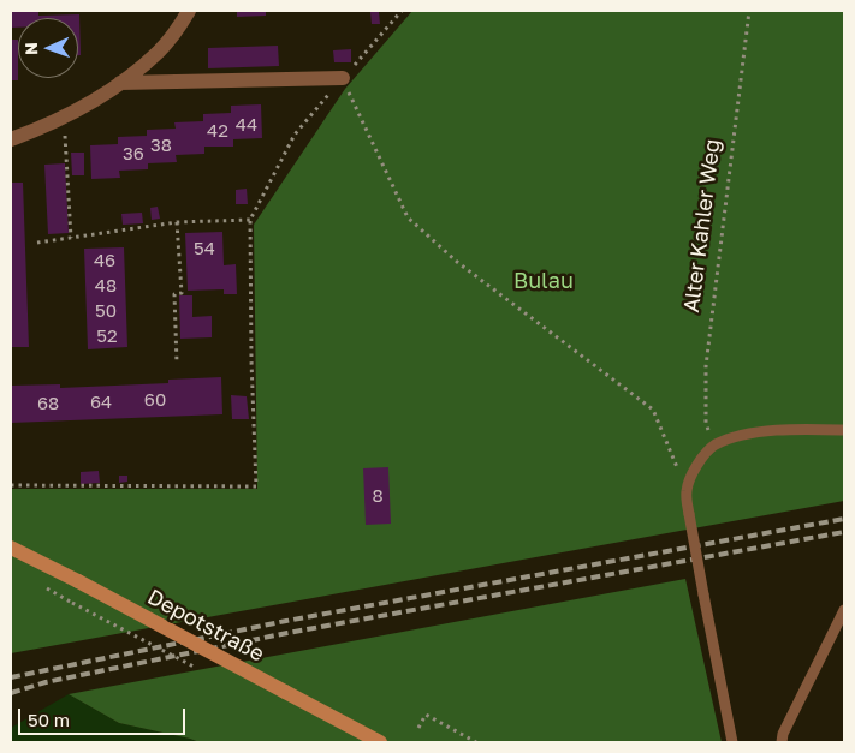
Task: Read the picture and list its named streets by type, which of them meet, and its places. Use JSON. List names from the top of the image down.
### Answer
{
  "streets": {
    "main road": ["Depotstraße"],
    "path": ["Alter Kahler Weg"]
  },
  "parks": ["Bulau"],
  "house_numbers": [
    "44",
    "42",
    "38",
    "36",
    "54",
    "46",
    "48",
    "50",
    "52",
    "60",
    "64",
    "68",
    "8"
  ],
  "scale_bar": "50 m",
  "north": "left"
}
